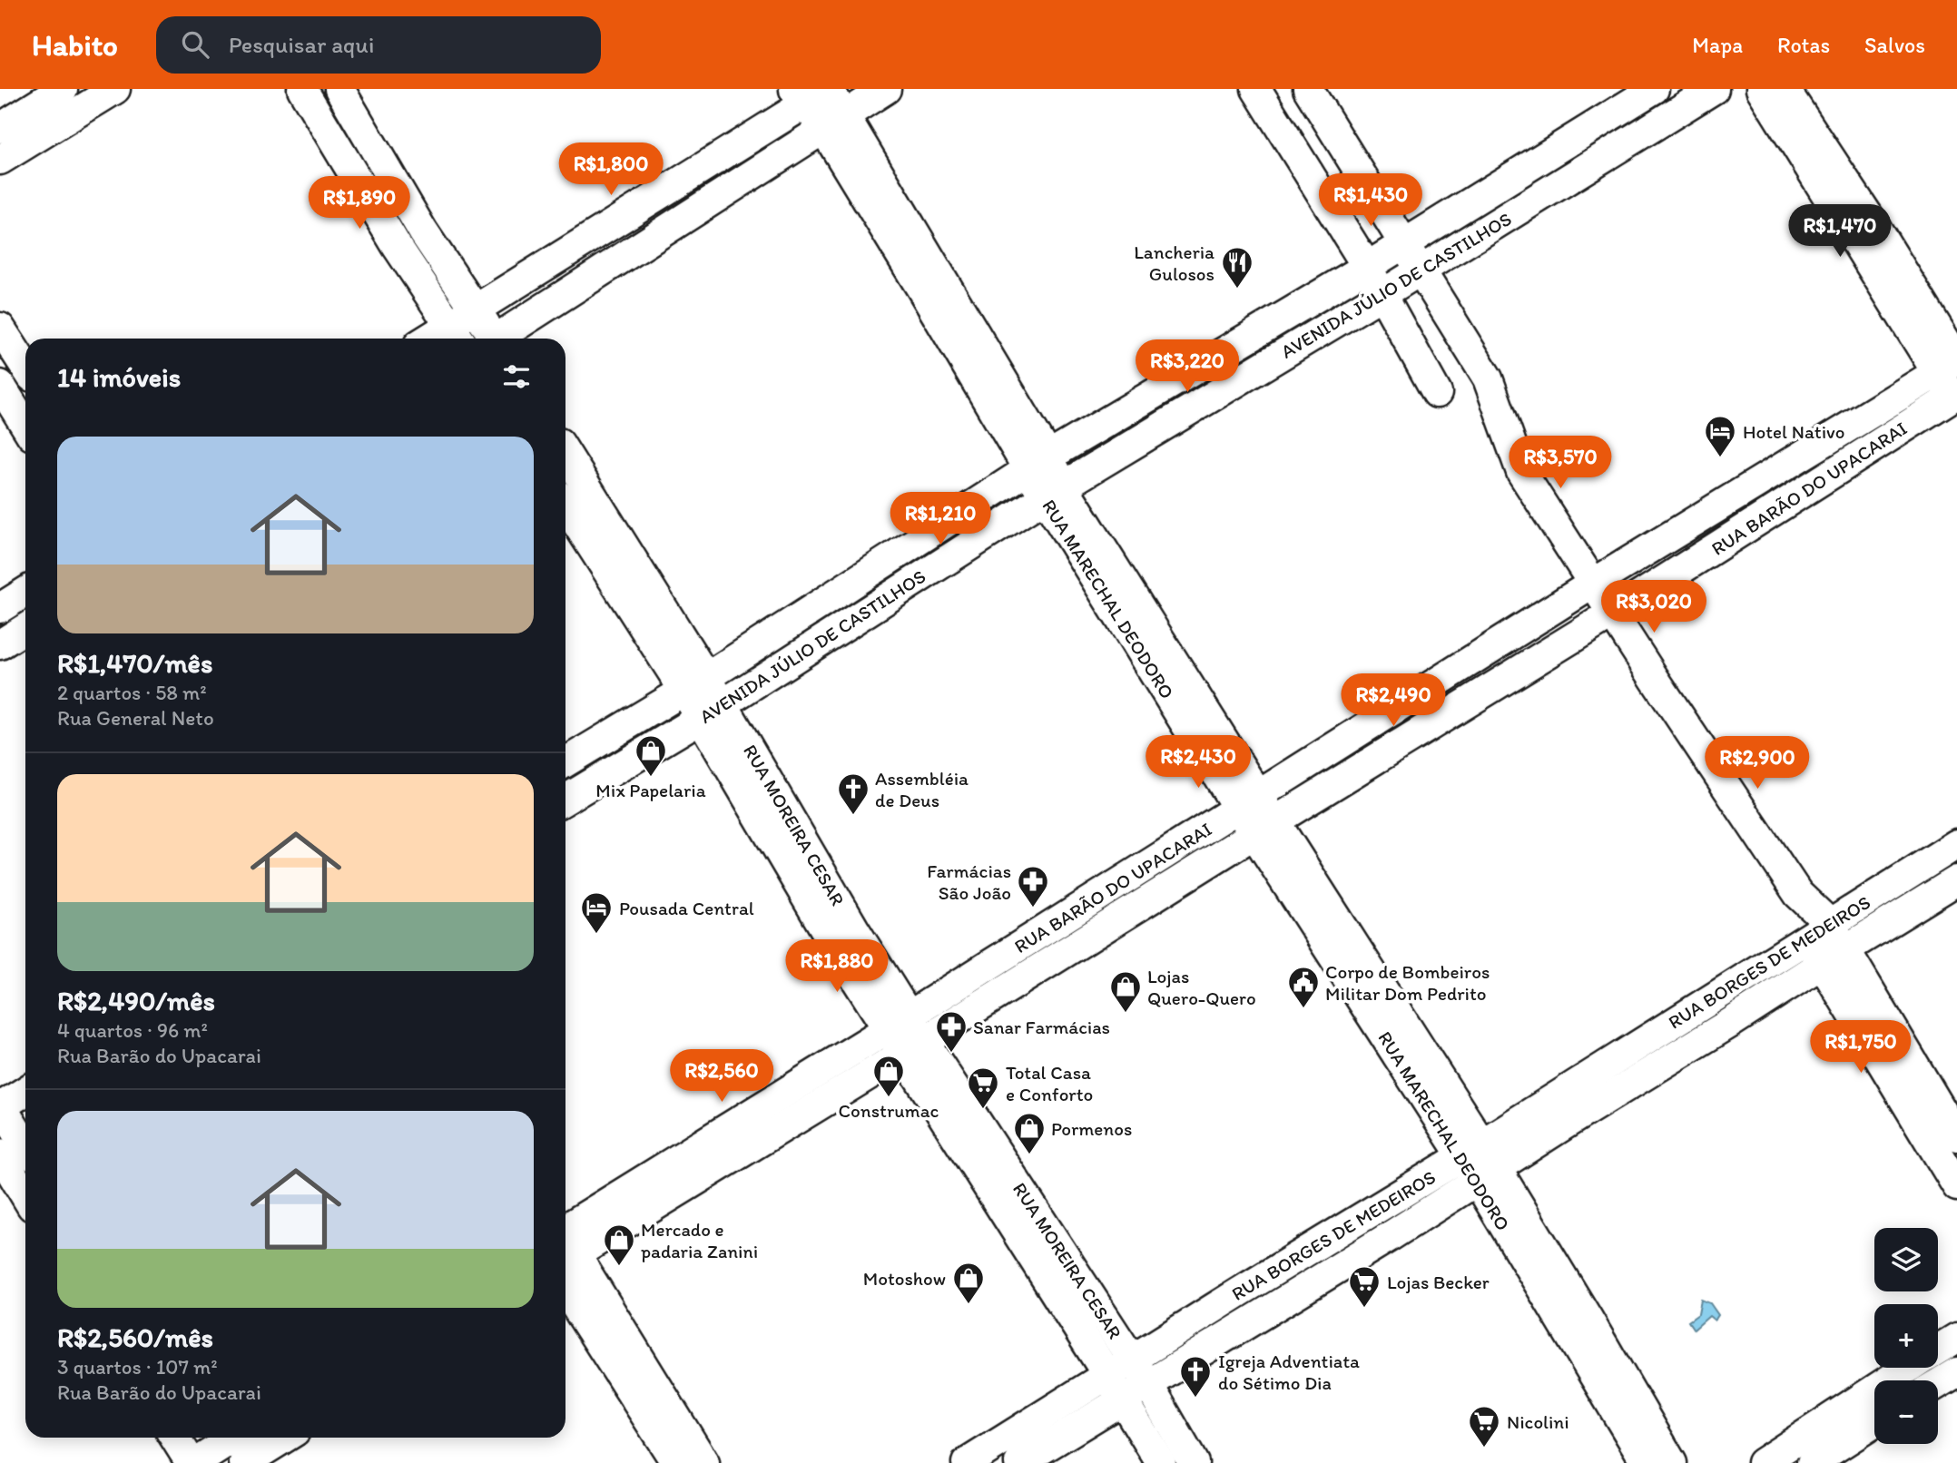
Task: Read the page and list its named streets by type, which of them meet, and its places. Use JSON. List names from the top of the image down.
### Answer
{
  "streets": {
    "street": [
      "AVENIDA JÚLIO DE CASTILHOS",
      "RUA BARÃO DO UPACARAI",
      "RUA MARECHAL DEODORO",
      "RUA MOREIRA CESAR",
      "RUA BORGES DE MEDEIROS"
    ]
  },
  "crossings": [
    ["AVENIDA JÚLIO DE CASTILHOS", "RUA MARECHAL DEODORO"],
    ["AVENIDA JÚLIO DE CASTILHOS", "RUA MOREIRA CESAR"],
    ["RUA BARÃO DO UPACARAI", "RUA MARECHAL DEODORO"],
    ["RUA BARÃO DO UPACARAI", "RUA MOREIRA CESAR"],
    ["RUA MARECHAL DEODORO", "RUA BORGES DE MEDEIROS"],
    ["RUA MOREIRA CESAR", "RUA BORGES DE MEDEIROS"]
  ],
  "places": {
    "restaurant": ["Lancheria Gulosos"],
    "hotel": ["Hotel Nativo", "Pousada Central"],
    "shop": [
      "Mix Papelaria",
      "Lojas Quero-Quero",
      "Construmac",
      "Pormenos",
      "Mercado e padaria Zanini",
      "Motoshow"
    ],
    "church": ["Assembléia de Deus", "Igreja Adventiata do Sétimo Dia"],
    "pharmacy": ["Farmácias São João", "Sanar Farmácias"],
    "public building": ["Corpo de Bombeiros Militar Dom Pedrito"],
    "supermarket": ["Total Casa e Conforto", "Lojas Becker", "Nicolini"]
  },
  "page": {
    "header": "Habito",
    "search": "Pesquisar aqui",
    "nav": ["Mapa", "Rotas", "Salvos"],
    "price": [
      "R$1,800",
      "R$1,430",
      "R$1,890",
      "R$1,470",
      "R$3,220",
      "R$3,570",
      "R$1,210",
      "R$3,020",
      "R$2,490",
      "R$2,430",
      "R$2,900",
      "R$1,880",
      "R$1,750",
      "R$2,560"
    ],
    "heading": "14 imóveis",
    "list": [
      {
        "name": "R$1,470/mês",
        "note": "2 quartos · 58 m² · Rua General Neto"
      },
      {
        "name": "R$2,490/mês",
        "note": "4 quartos · 96 m² · Rua Barão do Upacarai"
      },
      {
        "name": "R$2,560/mês",
        "note": "3 quartos · 107 m² · Rua Barão do Upacarai"
      }
    ],
    "map_buttons": ["+", "−"]
  }
}
